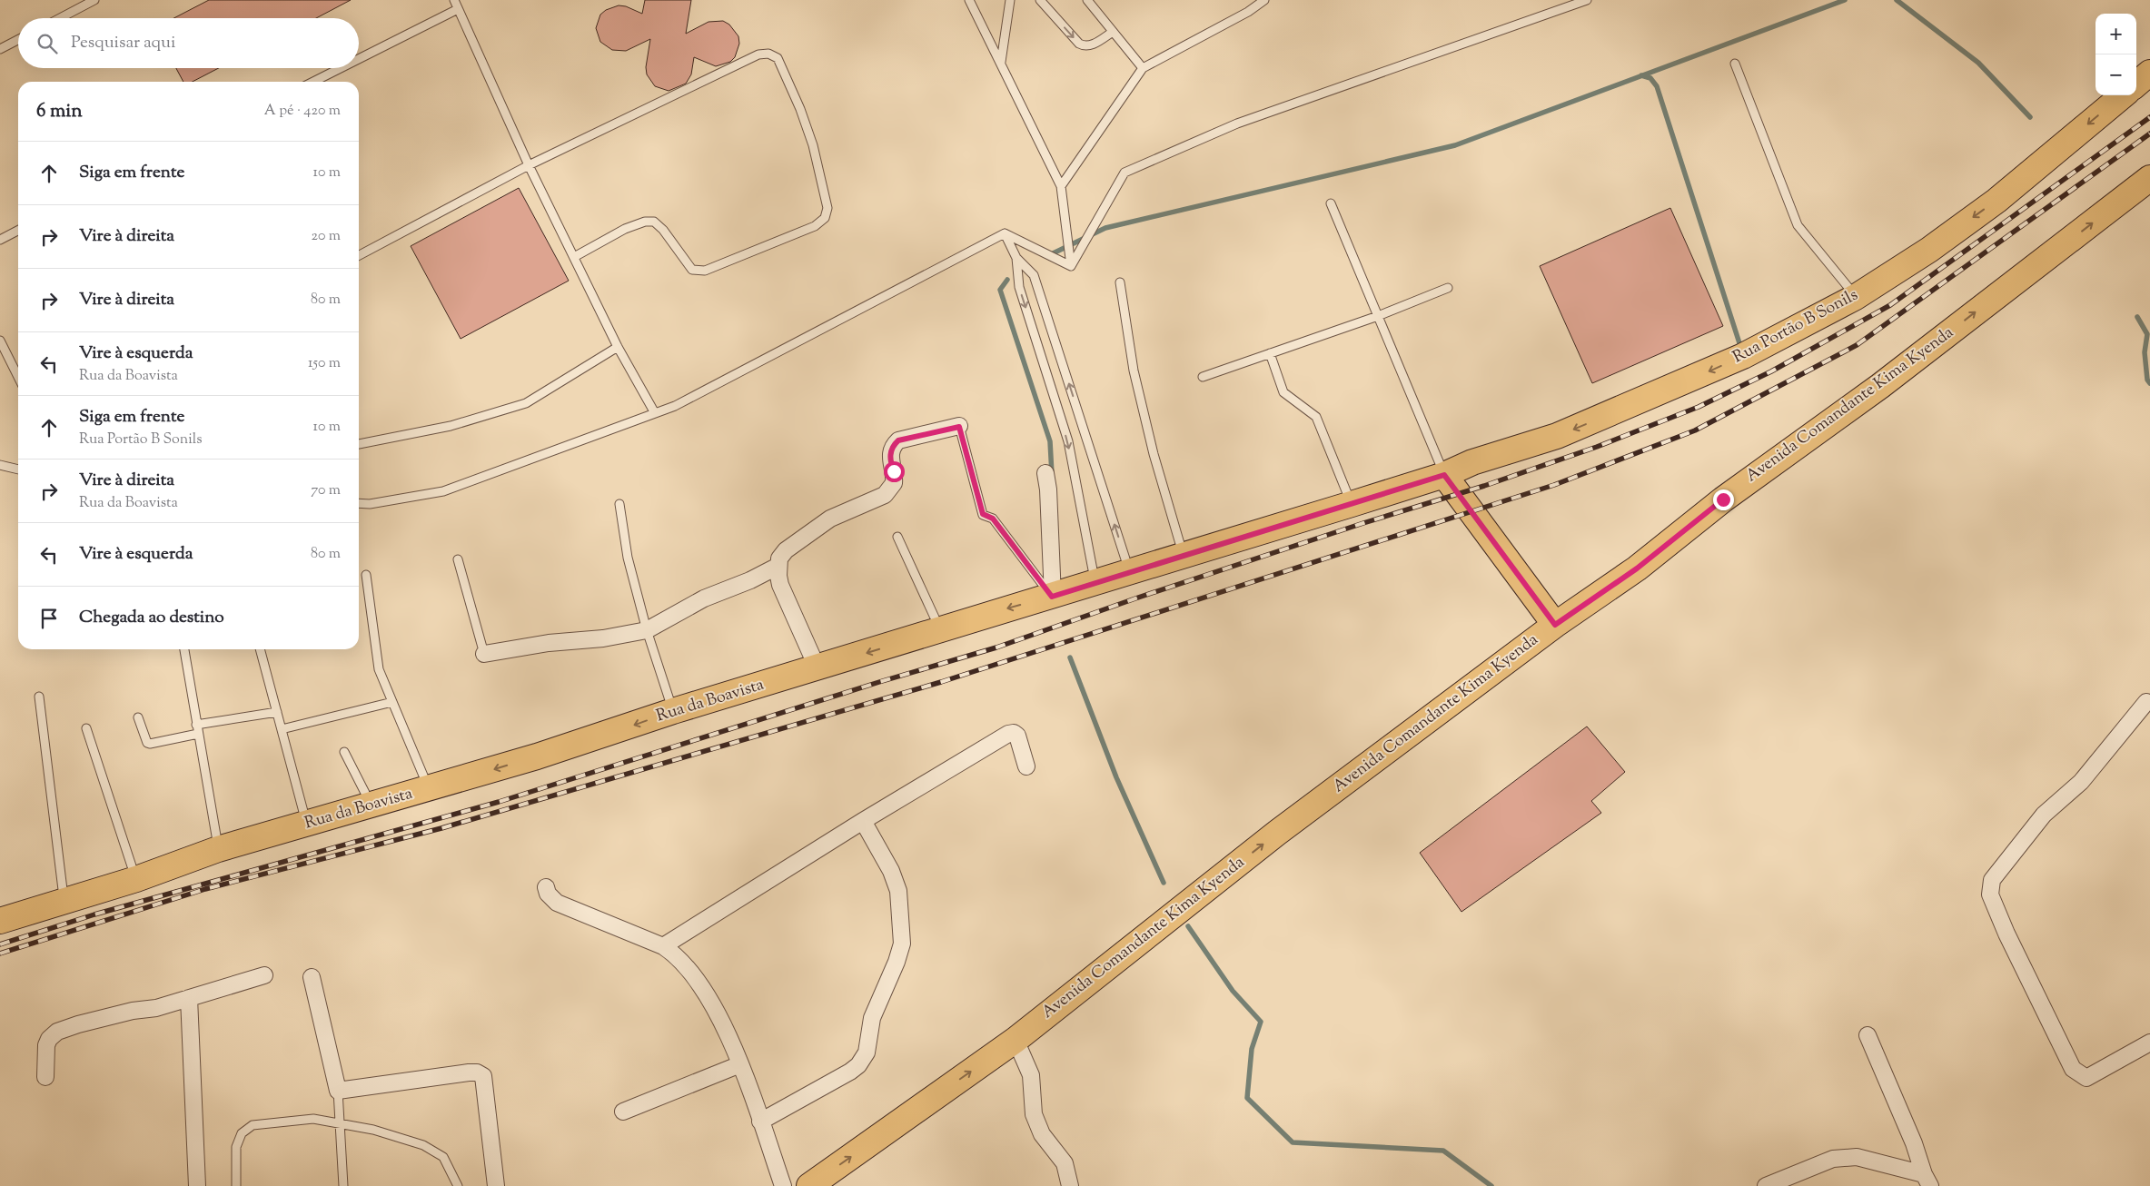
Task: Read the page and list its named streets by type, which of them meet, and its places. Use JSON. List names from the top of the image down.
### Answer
{
  "streets": {
    "main road": ["Rua Portão B Sonils", "Avenida Comandante Kima Kyenda", "Rua da Boavista"]
  },
  "crossings": [
    ["Rua Portão B Sonils", "Rua da Boavista"]
  ],
  "one_way": ["Rua Portão B Sonils", "Avenida Comandante Kima Kyenda"],
  "page": {
    "map_buttons": ["+", "−"],
    "search": "Pesquisar aqui",
    "heading": ["6 min", "A pé · 420 m"],
    "list": [
      ["Siga em frente", "10 m"],
      ["Vire à direita", "20 m"],
      ["Vire à direita", "80 m"],
      ["Vire à esquerda", "Rua da Boavista", "150 m"],
      ["Siga em frente", "Rua Portão B Sonils", "10 m"],
      ["Vire à direita", "Rua da Boavista", "70 m"],
      ["Vire à esquerda", "80 m"],
      "Chegada ao destino"
    ]
  }
}
